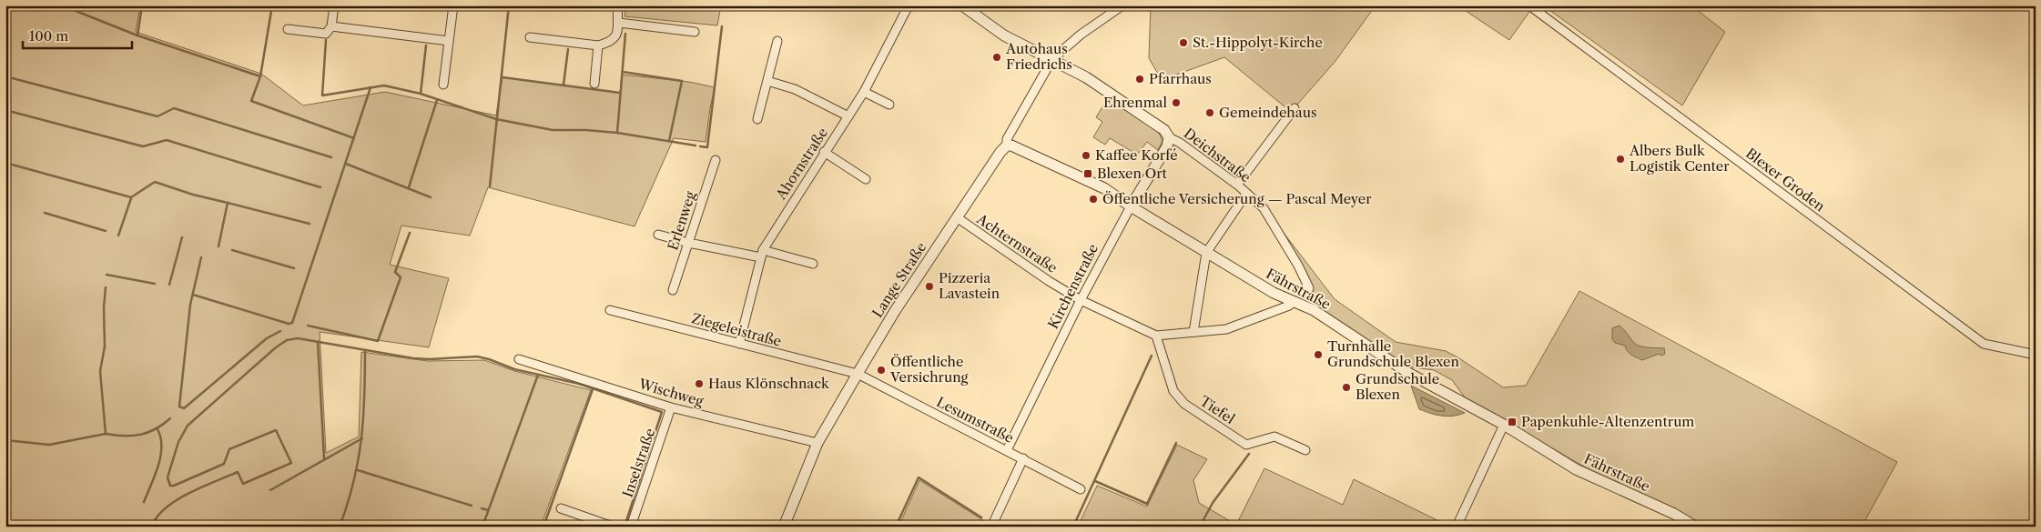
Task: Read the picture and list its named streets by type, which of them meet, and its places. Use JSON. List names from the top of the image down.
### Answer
{
  "streets": {
    "street": [
      "Deichstraße",
      "Ahornstraße",
      "Blexer Groden",
      "Erlenweg",
      "Achternstraße",
      "Lange Straße",
      "Kirchenstraße",
      "Fährstraße",
      "Ziegeleistraße",
      "Wischweg",
      "Tiefel",
      "Lesumstraße",
      "Inselstraße"
    ]
  },
  "crossings": [
    ["Deichstraße", "Lange Straße"],
    ["Deichstraße", "Kirchenstraße"],
    ["Ahornstraße", "Ziegeleistraße"],
    ["Achternstraße", "Lange Straße"],
    ["Achternstraße", "Kirchenstraße"],
    ["Achternstraße", "Tiefel"],
    ["Lange Straße", "Fährstraße"],
    ["Lange Straße", "Ziegeleistraße"],
    ["Lange Straße", "Wischweg"],
    ["Lange Straße", "Lesumstraße"],
    ["Kirchenstraße", "Fährstraße"],
    ["Kirchenstraße", "Lesumstraße"],
    ["Ziegeleistraße", "Lesumstraße"],
    ["Wischweg", "Inselstraße"]
  ],
  "places": {
    "other": [
      "St.-Hippolyt-Kirche",
      "Autohaus Friedrichs",
      "Pfarrhaus",
      "Ehrenmal",
      "Gemeindehaus",
      "Kaffee Korfé",
      "Albers Bulk Logistik Center",
      "Öffentliche Versicherung — Pascal Meyer",
      "Pizzeria Lavastein",
      "Turnhalle Grundschule Blexen",
      "Öffentliche Versichrung",
      "Haus Klönschnack",
      "Grundschule Blexen"
    ],
    "transit": ["Blexen Ort", "Papenkuhle-Altenzentrum"]
  },
  "scale_bar": "100 m"
}
